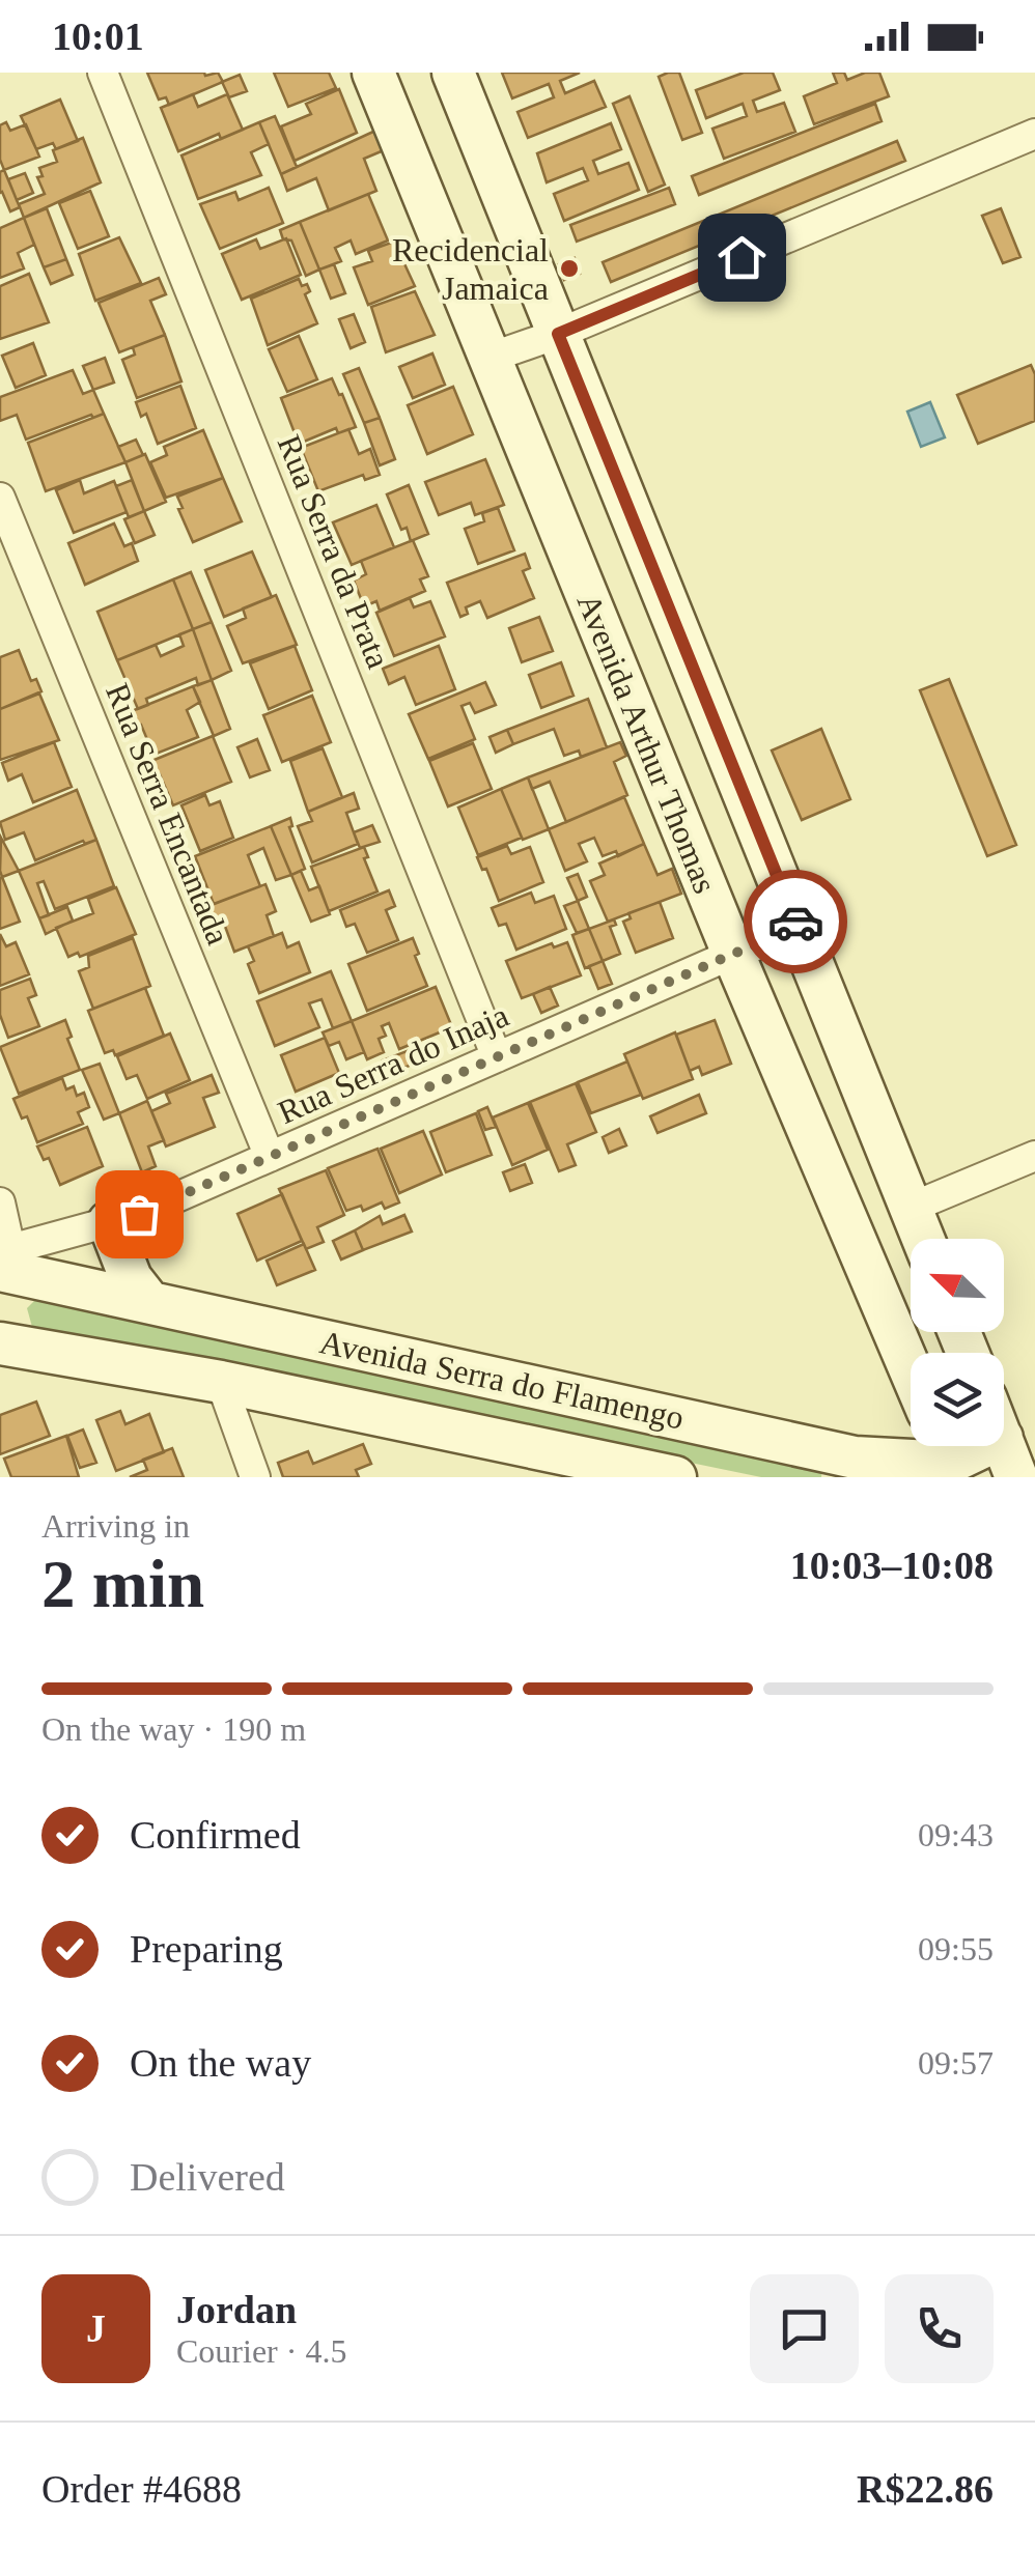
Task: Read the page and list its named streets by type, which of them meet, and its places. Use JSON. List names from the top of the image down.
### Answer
{
  "streets": {
    "main road": ["Avenida Arthur Thomas", "Avenida Serra do Flamengo"],
    "street": ["Rua Serra da Prata", "Rua Serra Encantada", "Rua Serra do Inaja"]
  },
  "crossings": [
    ["Rua Serra da Prata", "Rua Serra do Inaja"],
    ["Avenida Arthur Thomas", "Rua Serra do Inaja"],
    ["Rua Serra Encantada", "Rua Serra do Inaja"],
    ["Rua Serra do Inaja", "Avenida Serra do Flamengo"]
  ],
  "places": ["Recidencial Jamaica"],
  "north": "top left",
  "page": {
    "status": "10:01",
    "heading": ["2 min", "Arriving in", "10:03–10:08"],
    "panel": [
      "Jordan",
      "Courier · 4.5",
      "Order #4688",
      "R$22.86"
    ],
    "bar": "On the way · 190 m",
    "list": [
      ["Confirmed", "09:43"],
      ["Preparing", "09:55"],
      ["On the way", "09:57"],
      "Delivered"
    ],
    "round": "J"
  }
}
